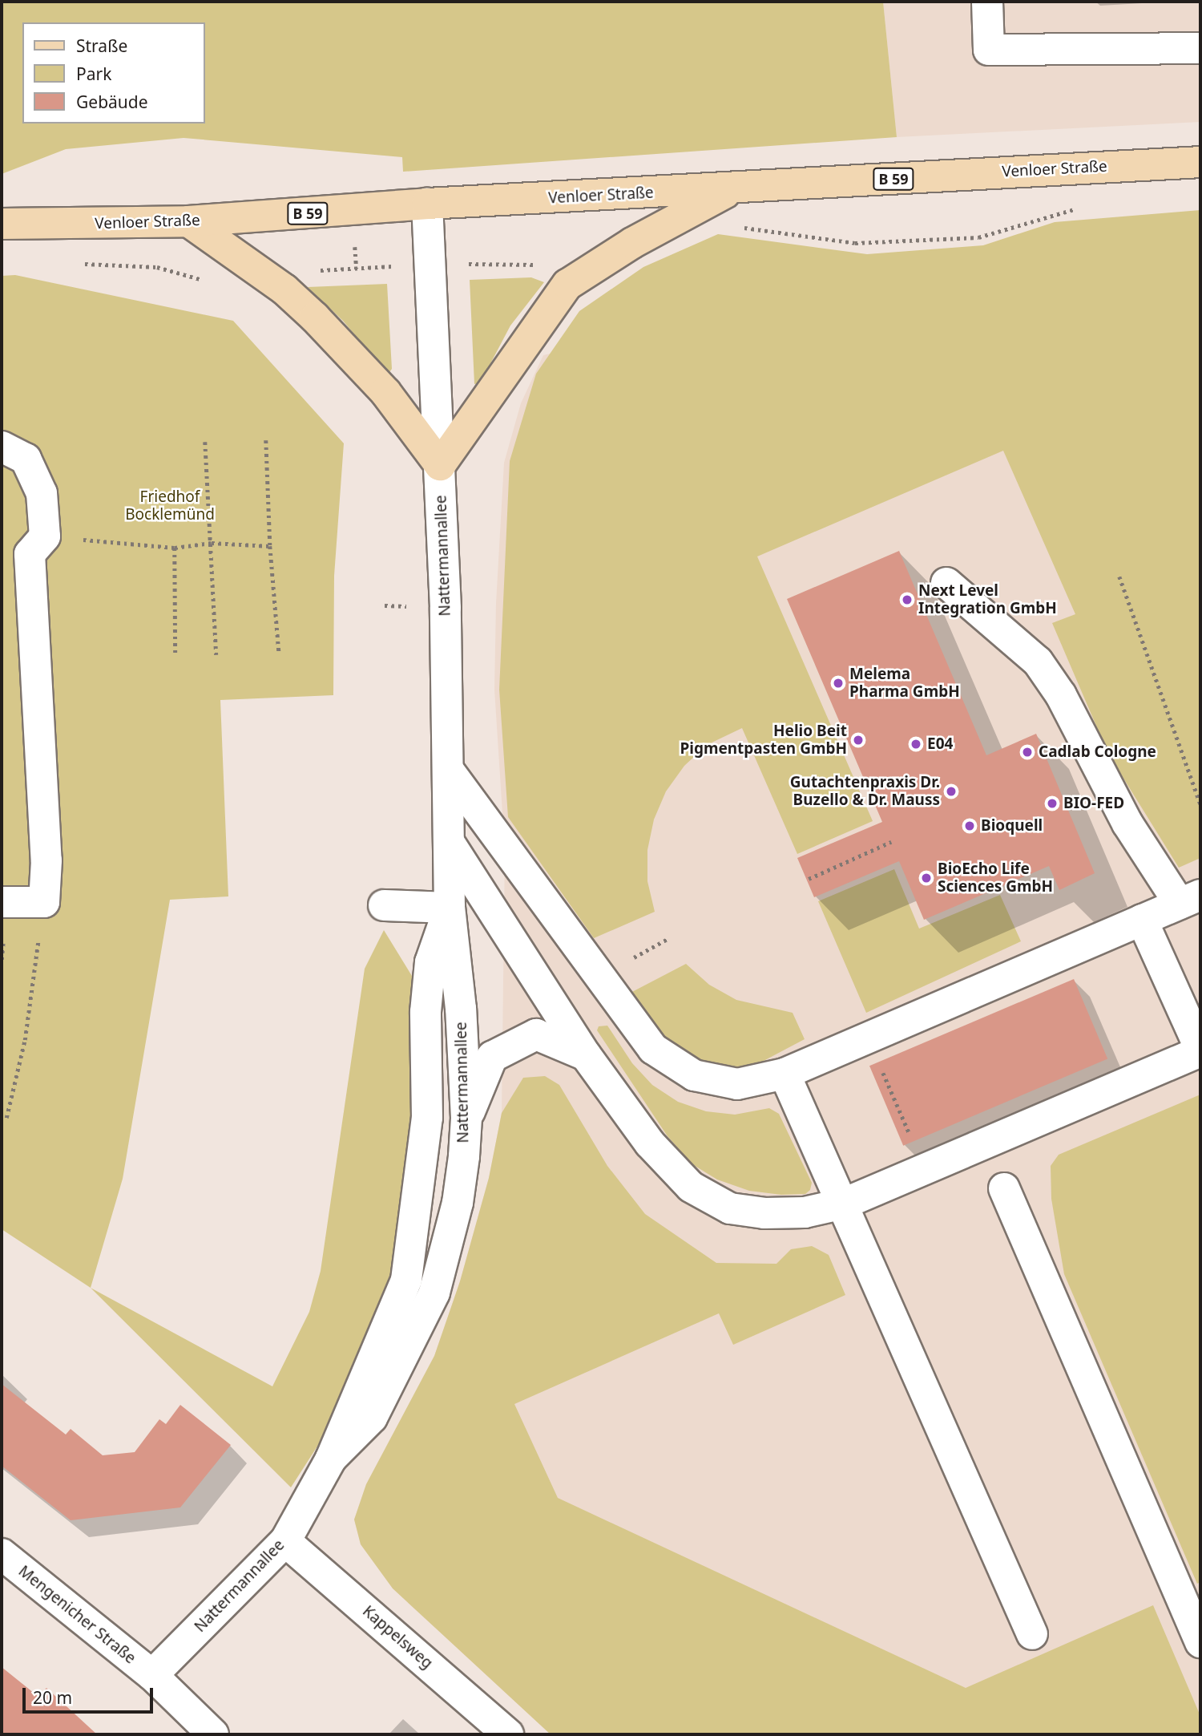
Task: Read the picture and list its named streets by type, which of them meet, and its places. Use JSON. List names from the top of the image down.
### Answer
{
  "streets": {
    "main road": ["Venloer Straße", "B 59"],
    "street": ["Nattermannallee", "Mengenicher Straße", "Kappelsweg"]
  },
  "crossings": [
    ["Venloer Straße", "Nattermannallee"],
    ["Nattermannallee", "Mengenicher Straße"],
    ["Nattermannallee", "Kappelsweg"]
  ],
  "parks": ["Friedhof Bocklemünd"],
  "places": [
    "Next Level Integration GmbH",
    "Melema Pharma GmbH",
    "Helio Beit Pigmentpasten GmbH",
    "E04",
    "Cadlab Cologne",
    "Gutachtenpraxis Dr. Buzello & Dr. Mauss",
    "BIO-FED",
    "Bioquell",
    "BioEcho Life Sciences GmbH"
  ],
  "legend": ["Straße", "Park", "Gebäude"],
  "scale_bar": "20 m"
}
